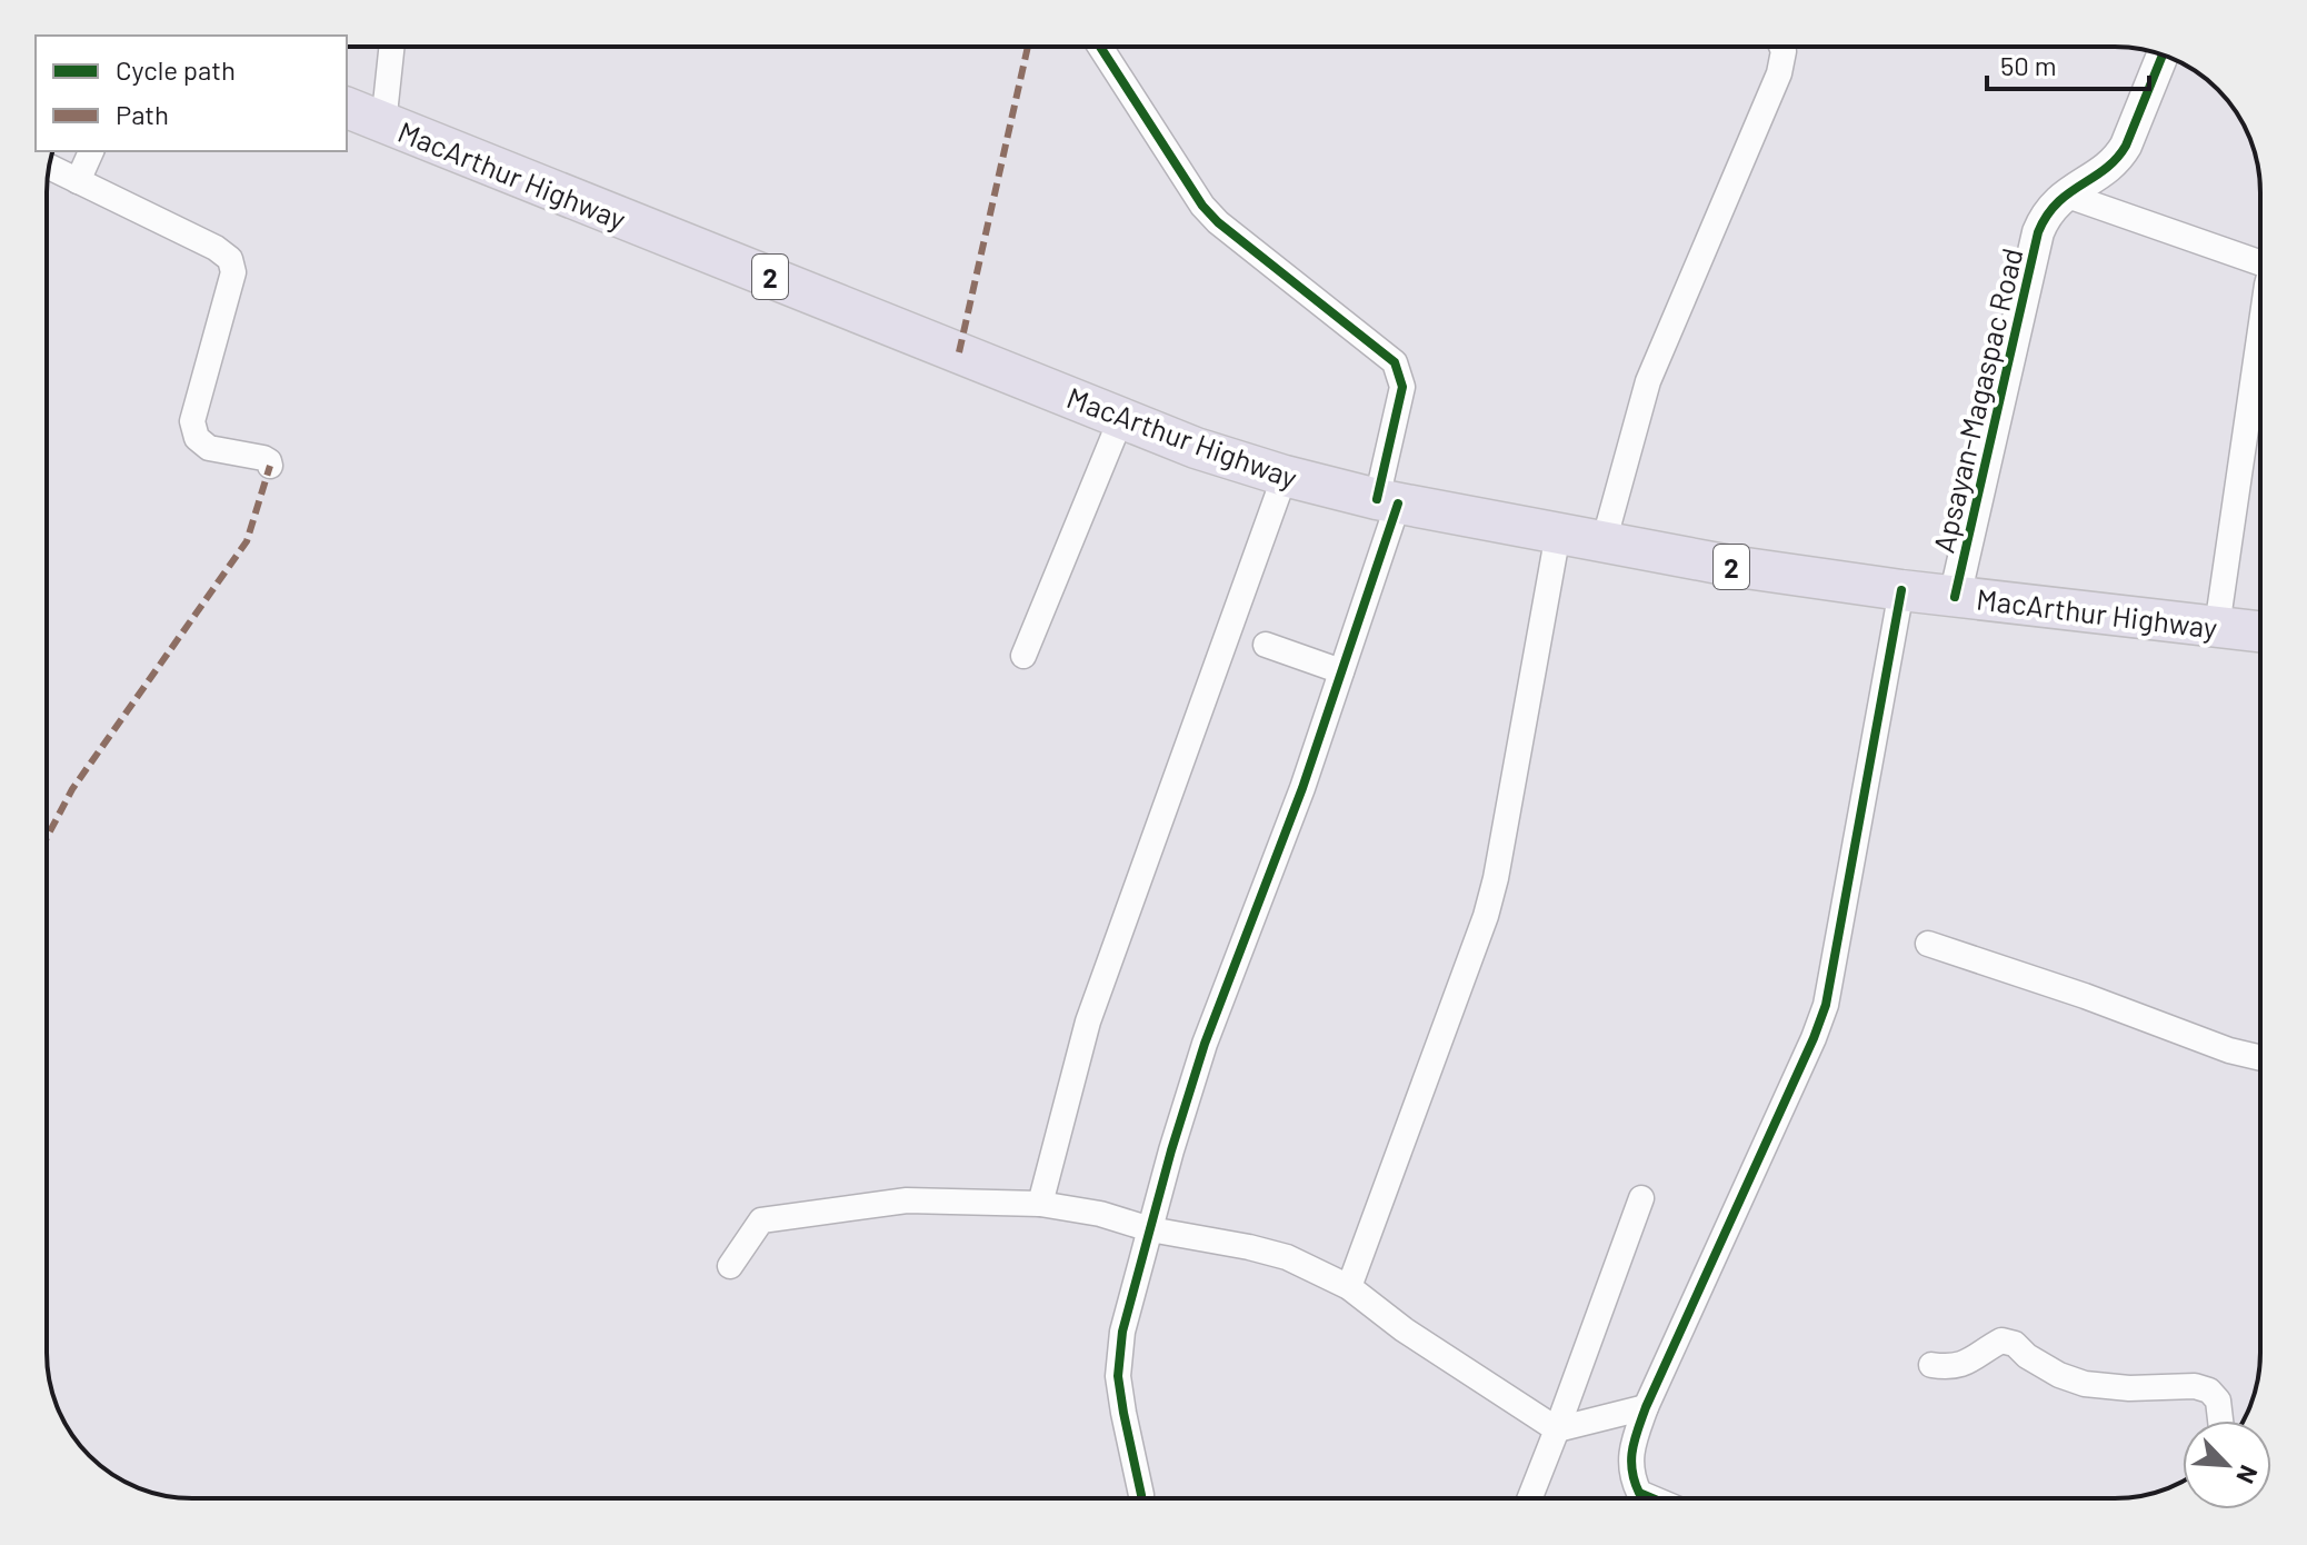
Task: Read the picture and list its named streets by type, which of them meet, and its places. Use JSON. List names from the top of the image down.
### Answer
{
  "streets": {
    "highway": ["MacArthur Highway", "2"],
    "street": ["Apsayan-Magaspac Road"]
  },
  "crossings": [
    ["MacArthur Highway", "Apsayan-Magaspac Road"]
  ],
  "legend": ["Cycle path", "Path"],
  "scale_bar": "50 m",
  "north": "bottom right"
}
